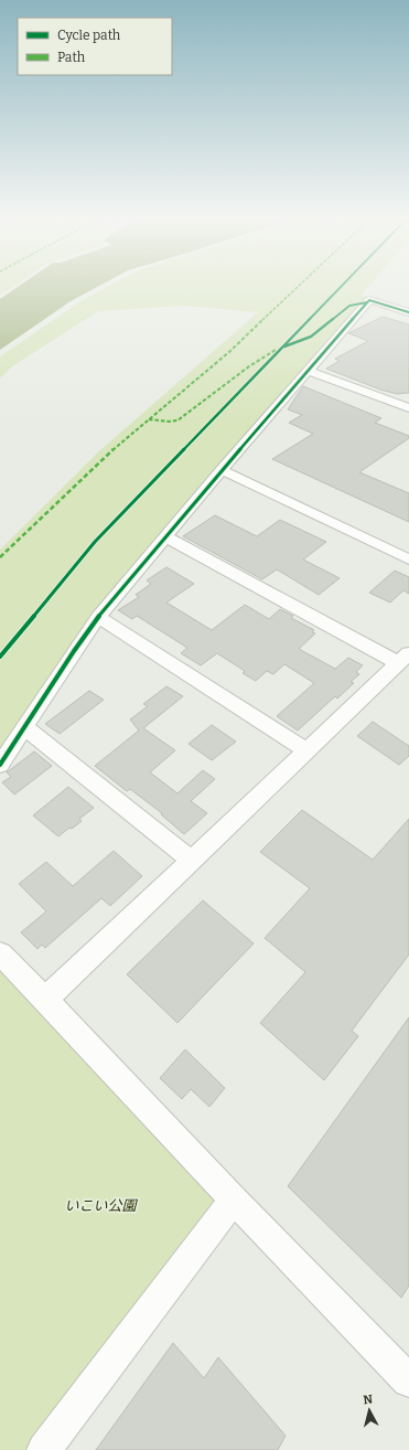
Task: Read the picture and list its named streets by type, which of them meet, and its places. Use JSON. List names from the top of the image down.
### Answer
{
  "parks": ["いこい公園"],
  "legend": ["Cycle path", "Path"],
  "north": "top"
}
